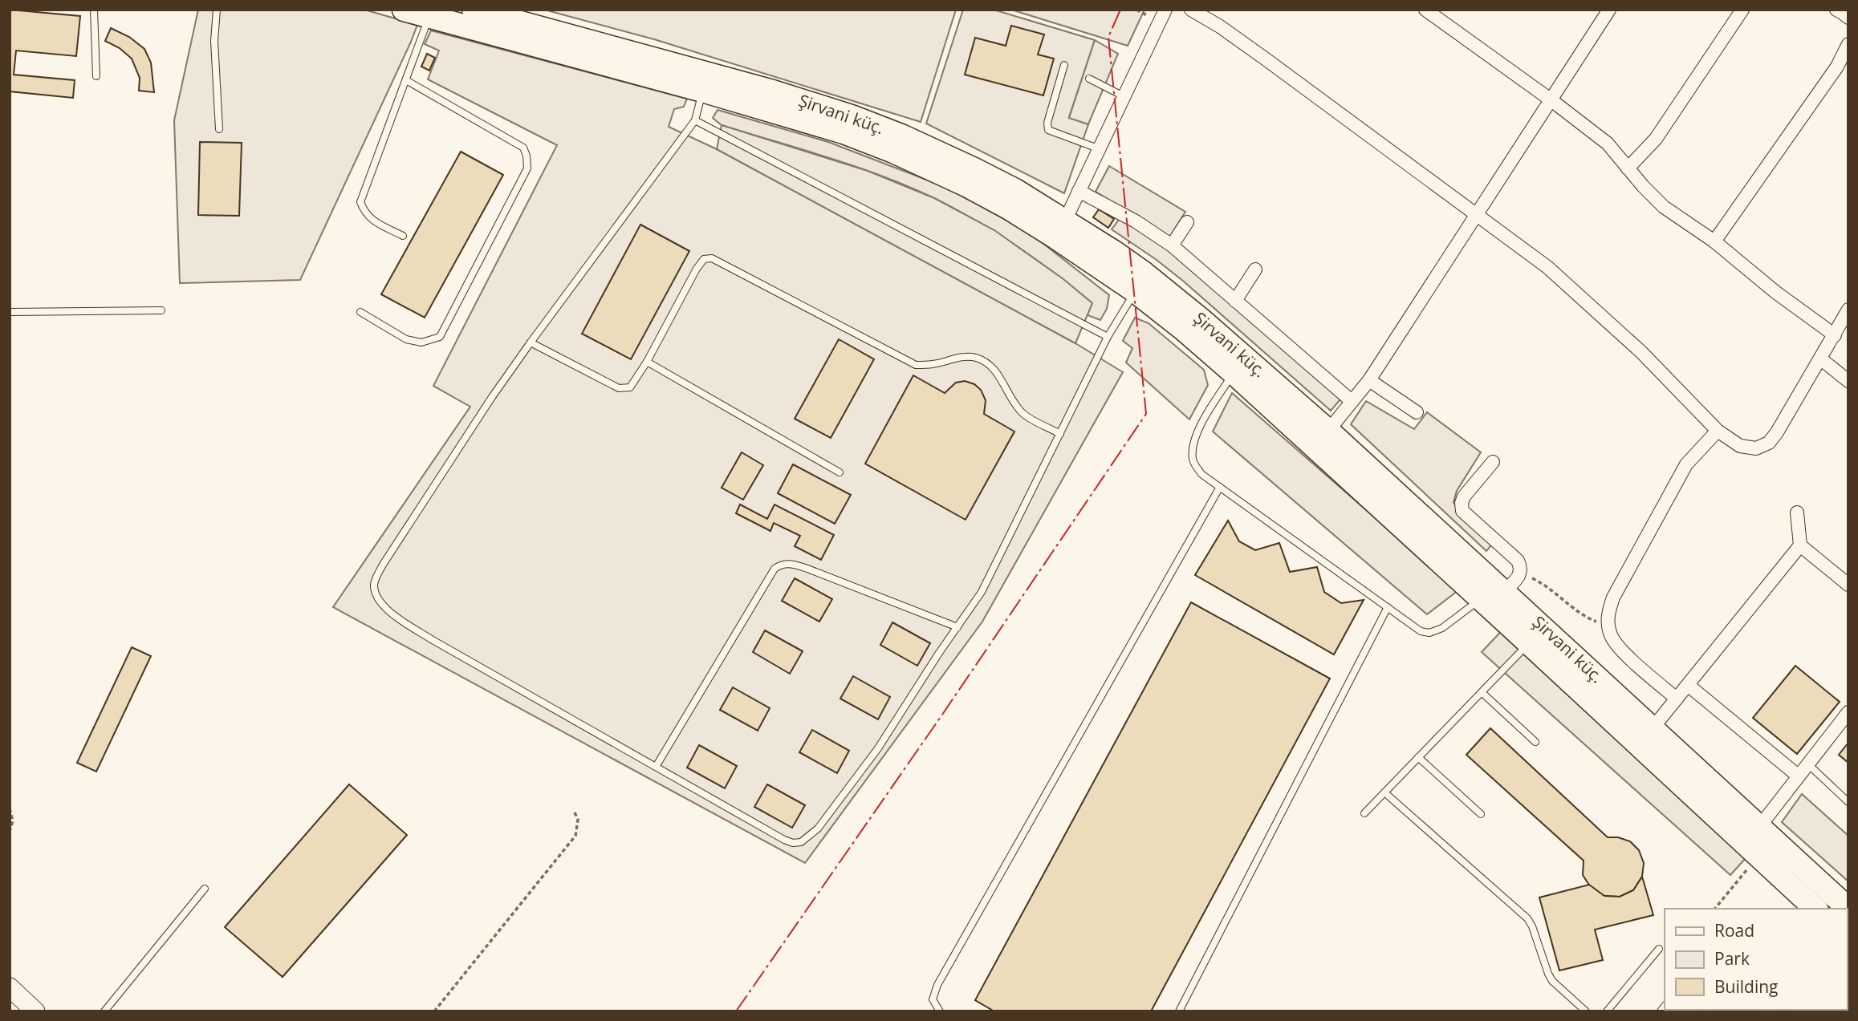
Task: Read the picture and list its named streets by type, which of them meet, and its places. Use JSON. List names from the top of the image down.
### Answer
{
  "streets": {
    "highway": ["Şirvani küç."]
  },
  "legend": ["Road", "Park", "Building"]
}
